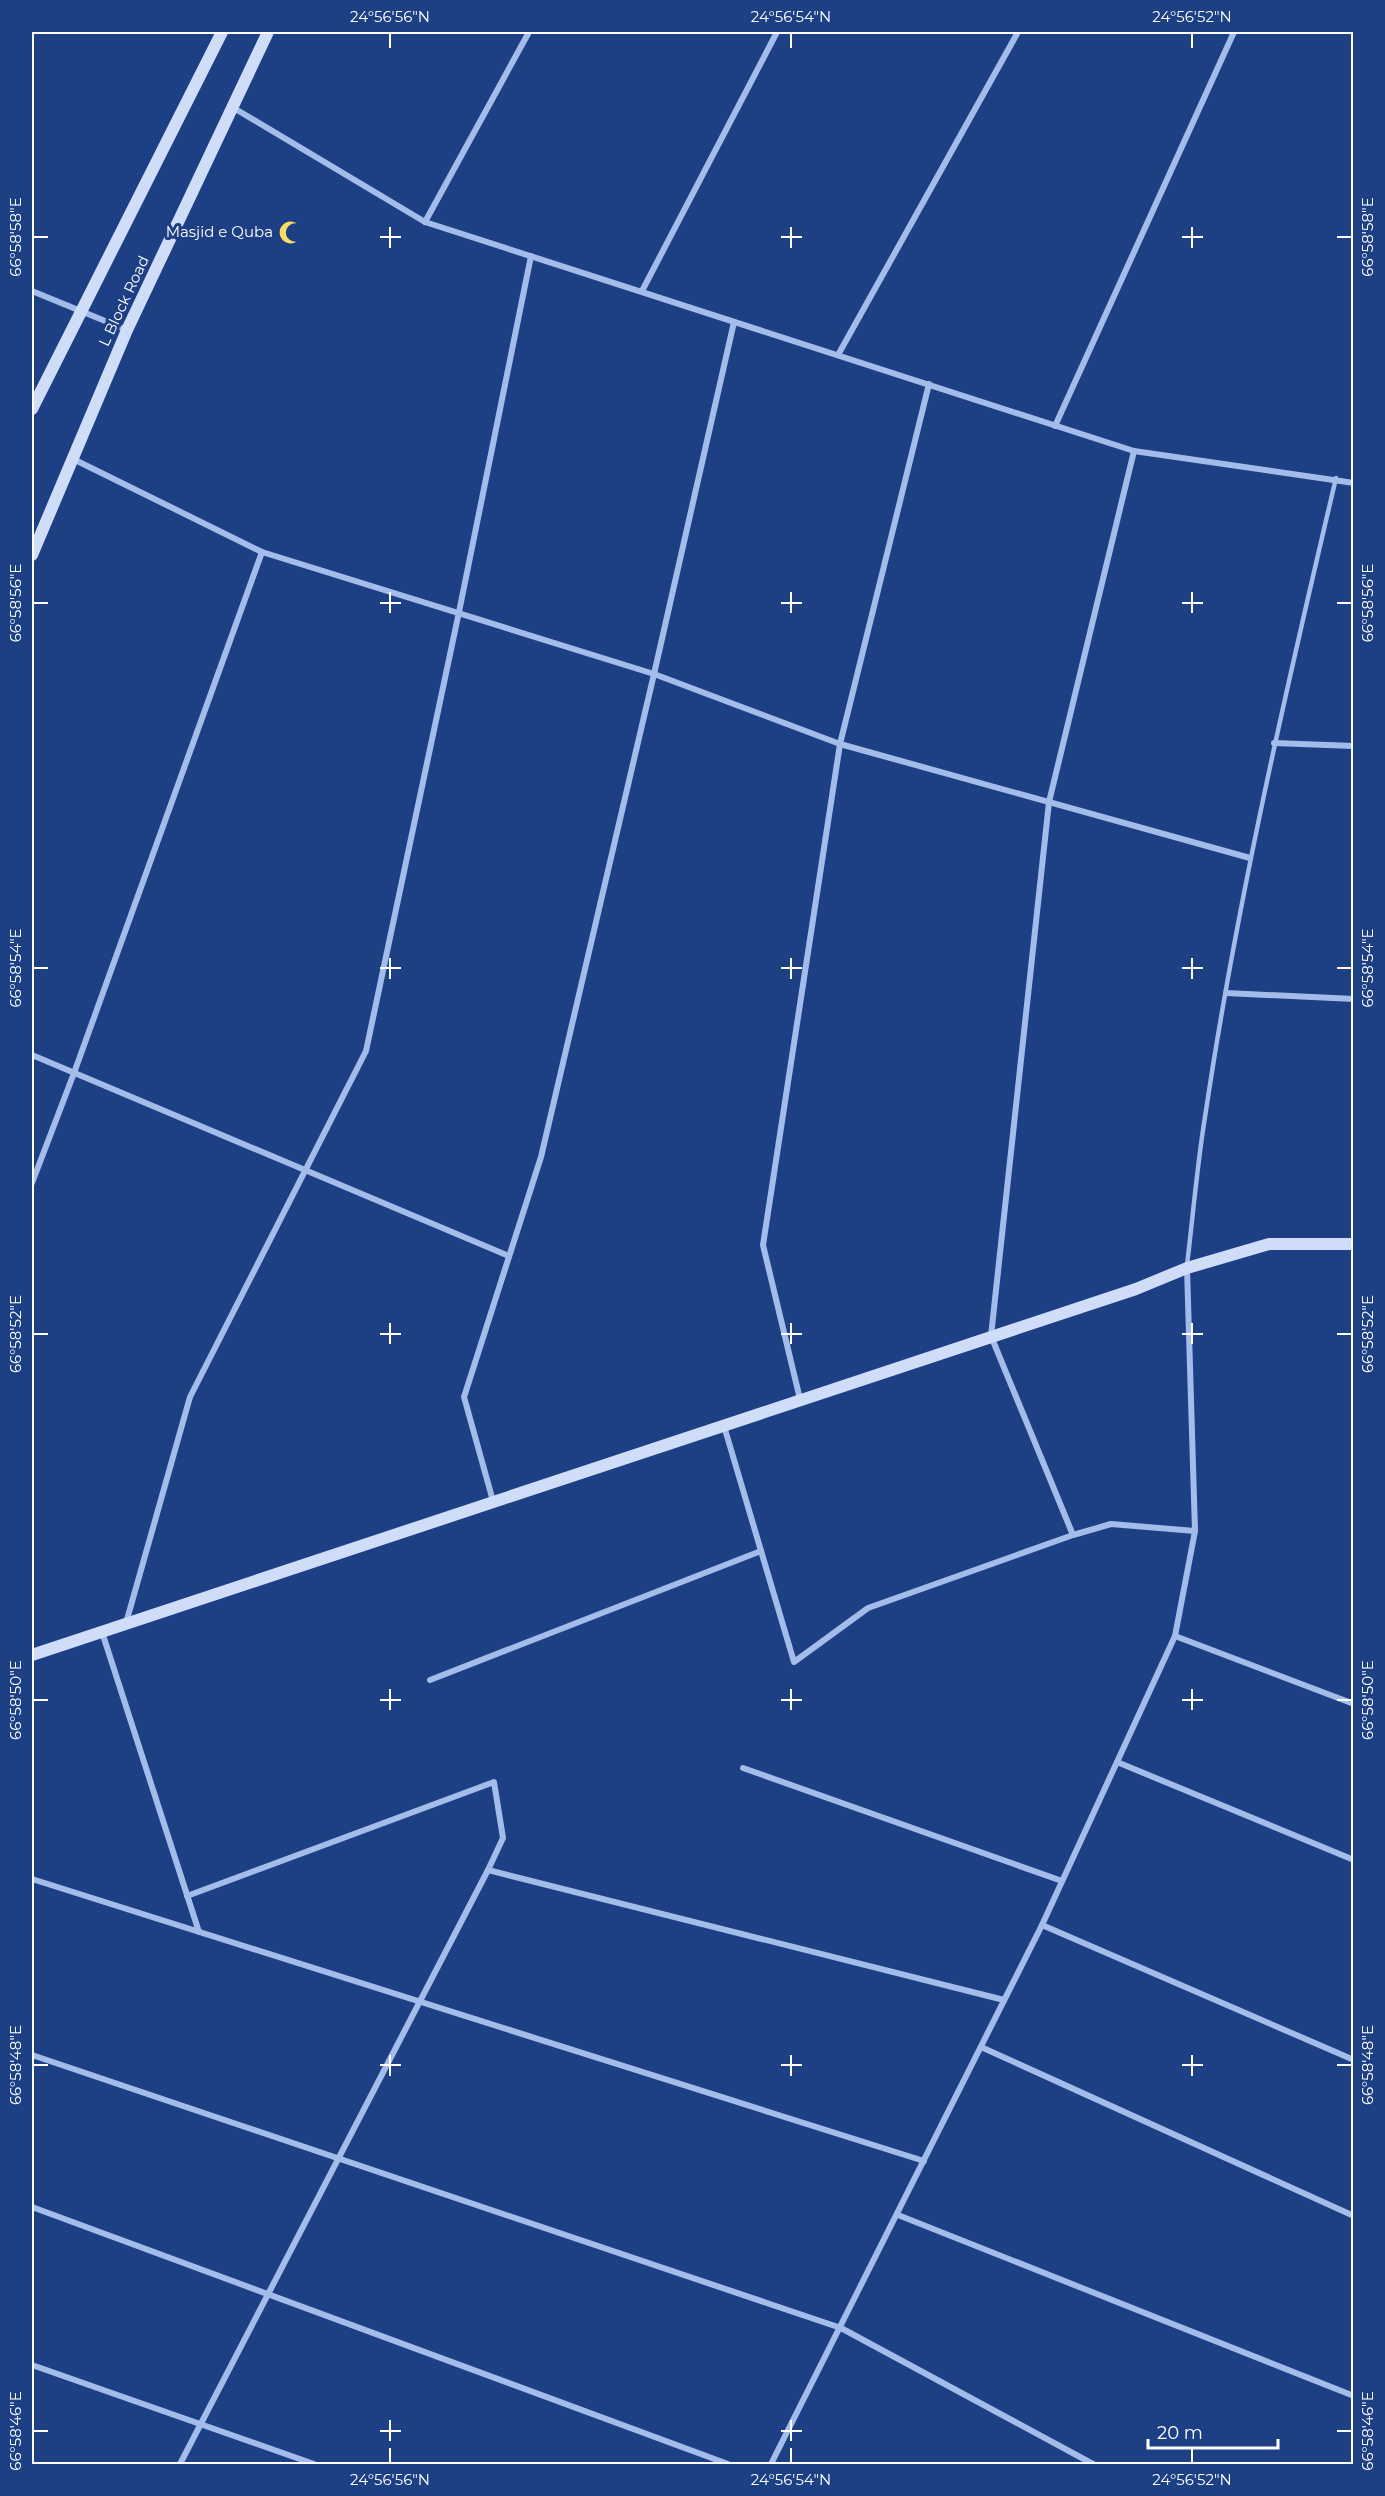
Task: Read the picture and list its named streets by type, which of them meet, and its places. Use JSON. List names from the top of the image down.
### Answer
{
  "streets": {
    "street": ["L Block Road"]
  },
  "places": {
    "mosque": ["Masjid e Quba"]
  },
  "scale_bar": "20 m",
  "coordinates": [
    "24°56'56\"N",
    "24°56'54\"N",
    "24°56'52\"N",
    "66°58'58\"E",
    "66°58'56\"E",
    "66°58'54\"E",
    "66°58'52\"E",
    "66°58'50\"E",
    "66°58'48\"E",
    "66°58'46\"E"
  ]
}
